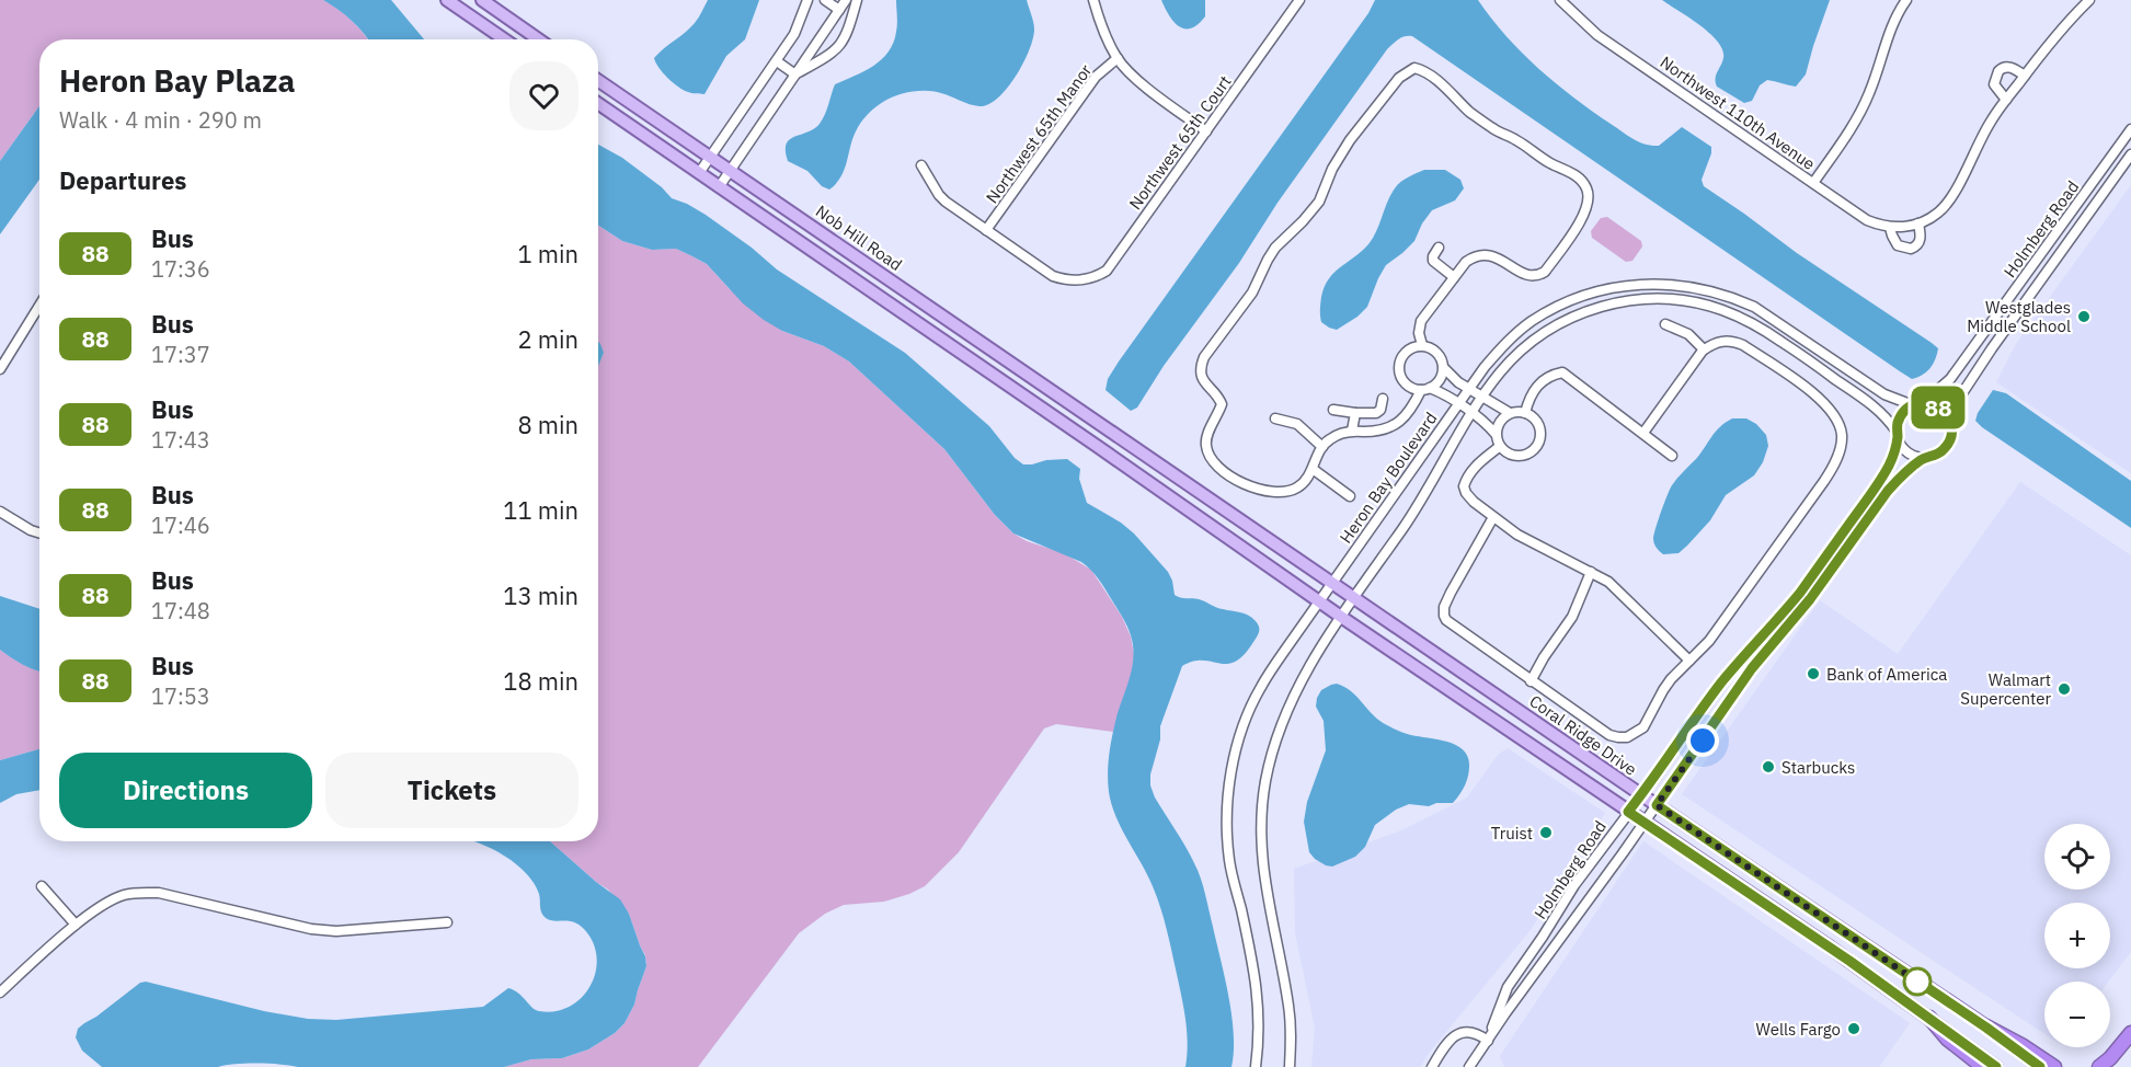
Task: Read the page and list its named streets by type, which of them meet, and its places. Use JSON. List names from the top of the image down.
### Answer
{
  "streets": {
    "main road": ["Nob Hill Road", "Coral Ridge Drive"],
    "street": [
      "Northwest 110th Avenue",
      "Northwest 65th Manor",
      "Northwest 65th Court",
      "Holmberg Road",
      "Heron Bay Boulevard"
    ]
  },
  "crossings": [
    ["Northwest 65th Manor", "Northwest 65th Court"],
    ["Holmberg Road", "Heron Bay Boulevard"],
    ["Holmberg Road", "Coral Ridge Drive"],
    ["Nob Hill Road", "Coral Ridge Drive"],
    ["Heron Bay Boulevard", "Coral Ridge Drive"]
  ],
  "places": [
    "Westglades Middle School",
    "Bank of America",
    "Walmart Supercenter",
    "Starbucks",
    "Truist",
    "Wells Fargo"
  ],
  "lines": ["bus line 88"],
  "page": {
    "on_map": "88",
    "heading": [
      ["Heron Bay Plaza", "Walk · 4 min · 290 m"],
      "Departures"
    ],
    "list": [
      {
        "mark": "88",
        "name": "Bus",
        "note": "17:36",
        "value": "1 min"
      },
      {
        "mark": "88",
        "name": "Bus",
        "note": "17:37",
        "value": "2 min"
      },
      {
        "mark": "88",
        "name": "Bus",
        "note": "17:43",
        "value": "8 min"
      },
      {
        "mark": "88",
        "name": "Bus",
        "note": "17:46",
        "value": "11 min"
      },
      {
        "mark": "88",
        "name": "Bus",
        "note": "17:48",
        "value": "13 min"
      },
      {
        "mark": "88",
        "name": "Bus",
        "note": "17:53",
        "value": "18 min"
      }
    ],
    "buttons": ["Directions", "Tickets"],
    "map_buttons": ["+", "−"]
  }
}
